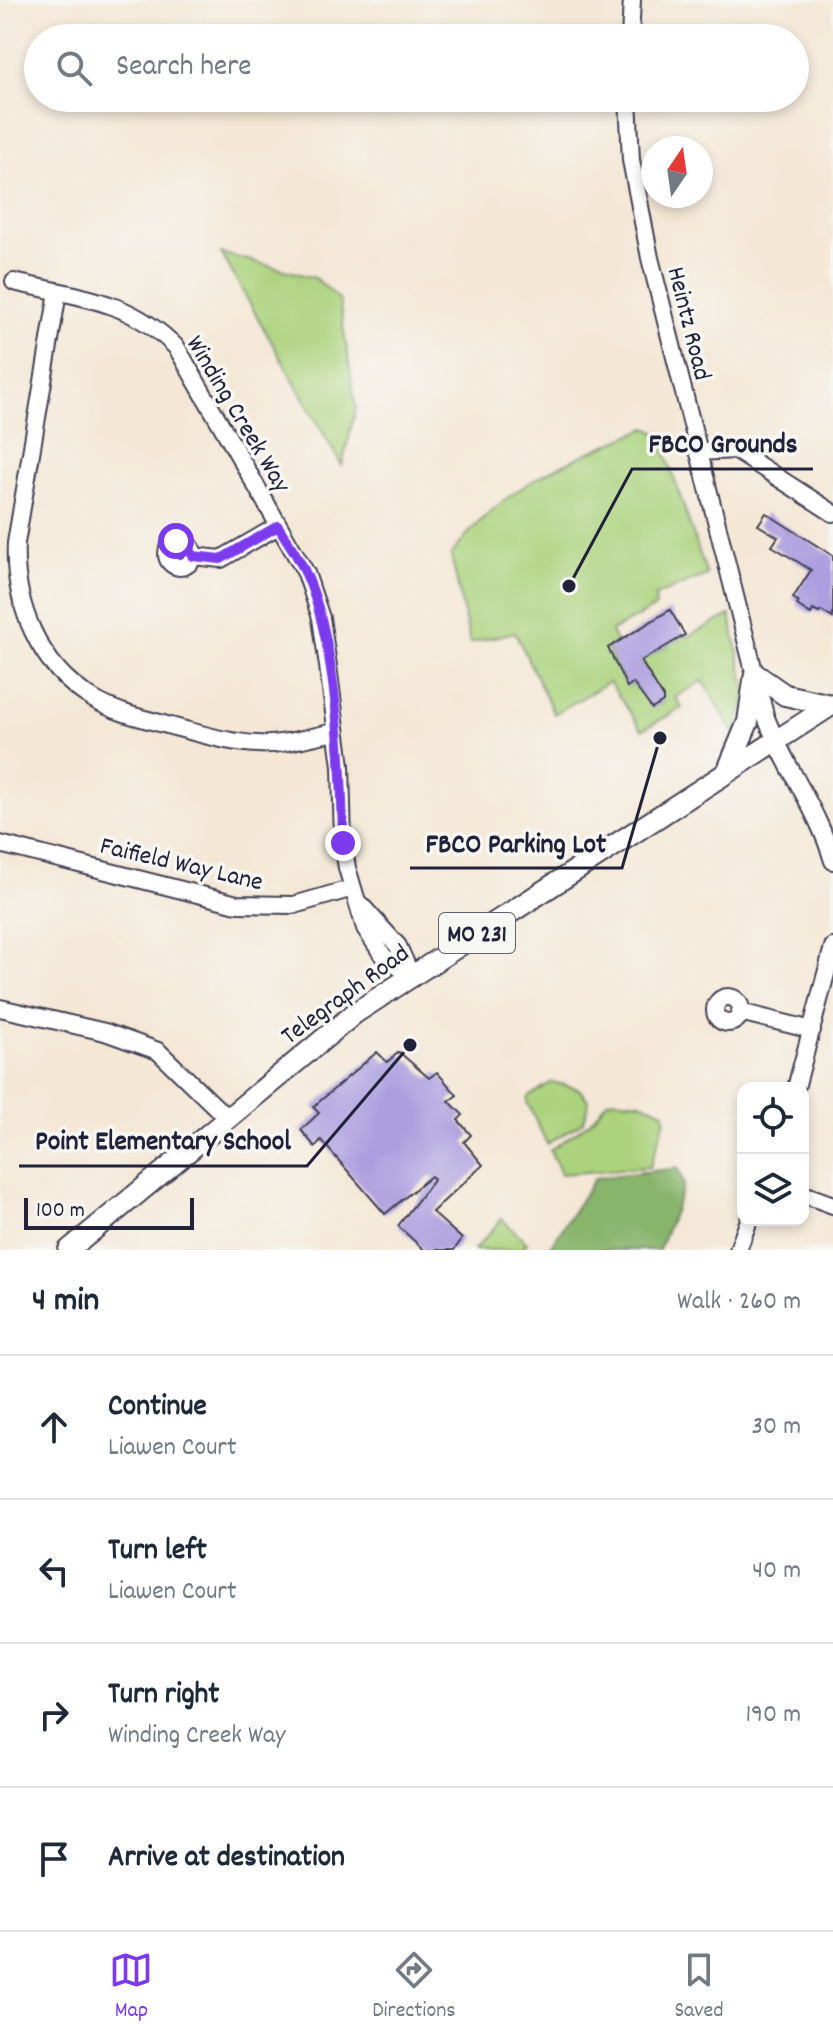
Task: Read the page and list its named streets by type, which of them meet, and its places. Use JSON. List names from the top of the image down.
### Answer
{
  "streets": {
    "main road": ["MO 231", "Telegraph Road"],
    "street": ["Heintz Road", "Winding Creek Way", "Faifield Way Lane"]
  },
  "crossings": [
    ["Heintz Road", "Telegraph Road"],
    ["Winding Creek Way", "Faifield Way Lane"],
    ["Winding Creek Way", "Telegraph Road"]
  ],
  "places": ["FBCO Grounds", "FBCO Parking Lot", "Point Elementary School"],
  "scale_bar": "100 m",
  "north": "top",
  "page": {
    "search": "Search here",
    "scale": "100 m",
    "heading": ["4 min", "Walk · 260 m"],
    "list": [
      ["Continue", "Liawen Court", "30 m"],
      ["Turn left", "Liawen Court", "40 m"],
      ["Turn right", "Winding Creek Way", "190 m"],
      "Arrive at destination"
    ],
    "nav": ["Map", "Directions", "Saved"]
  }
}
